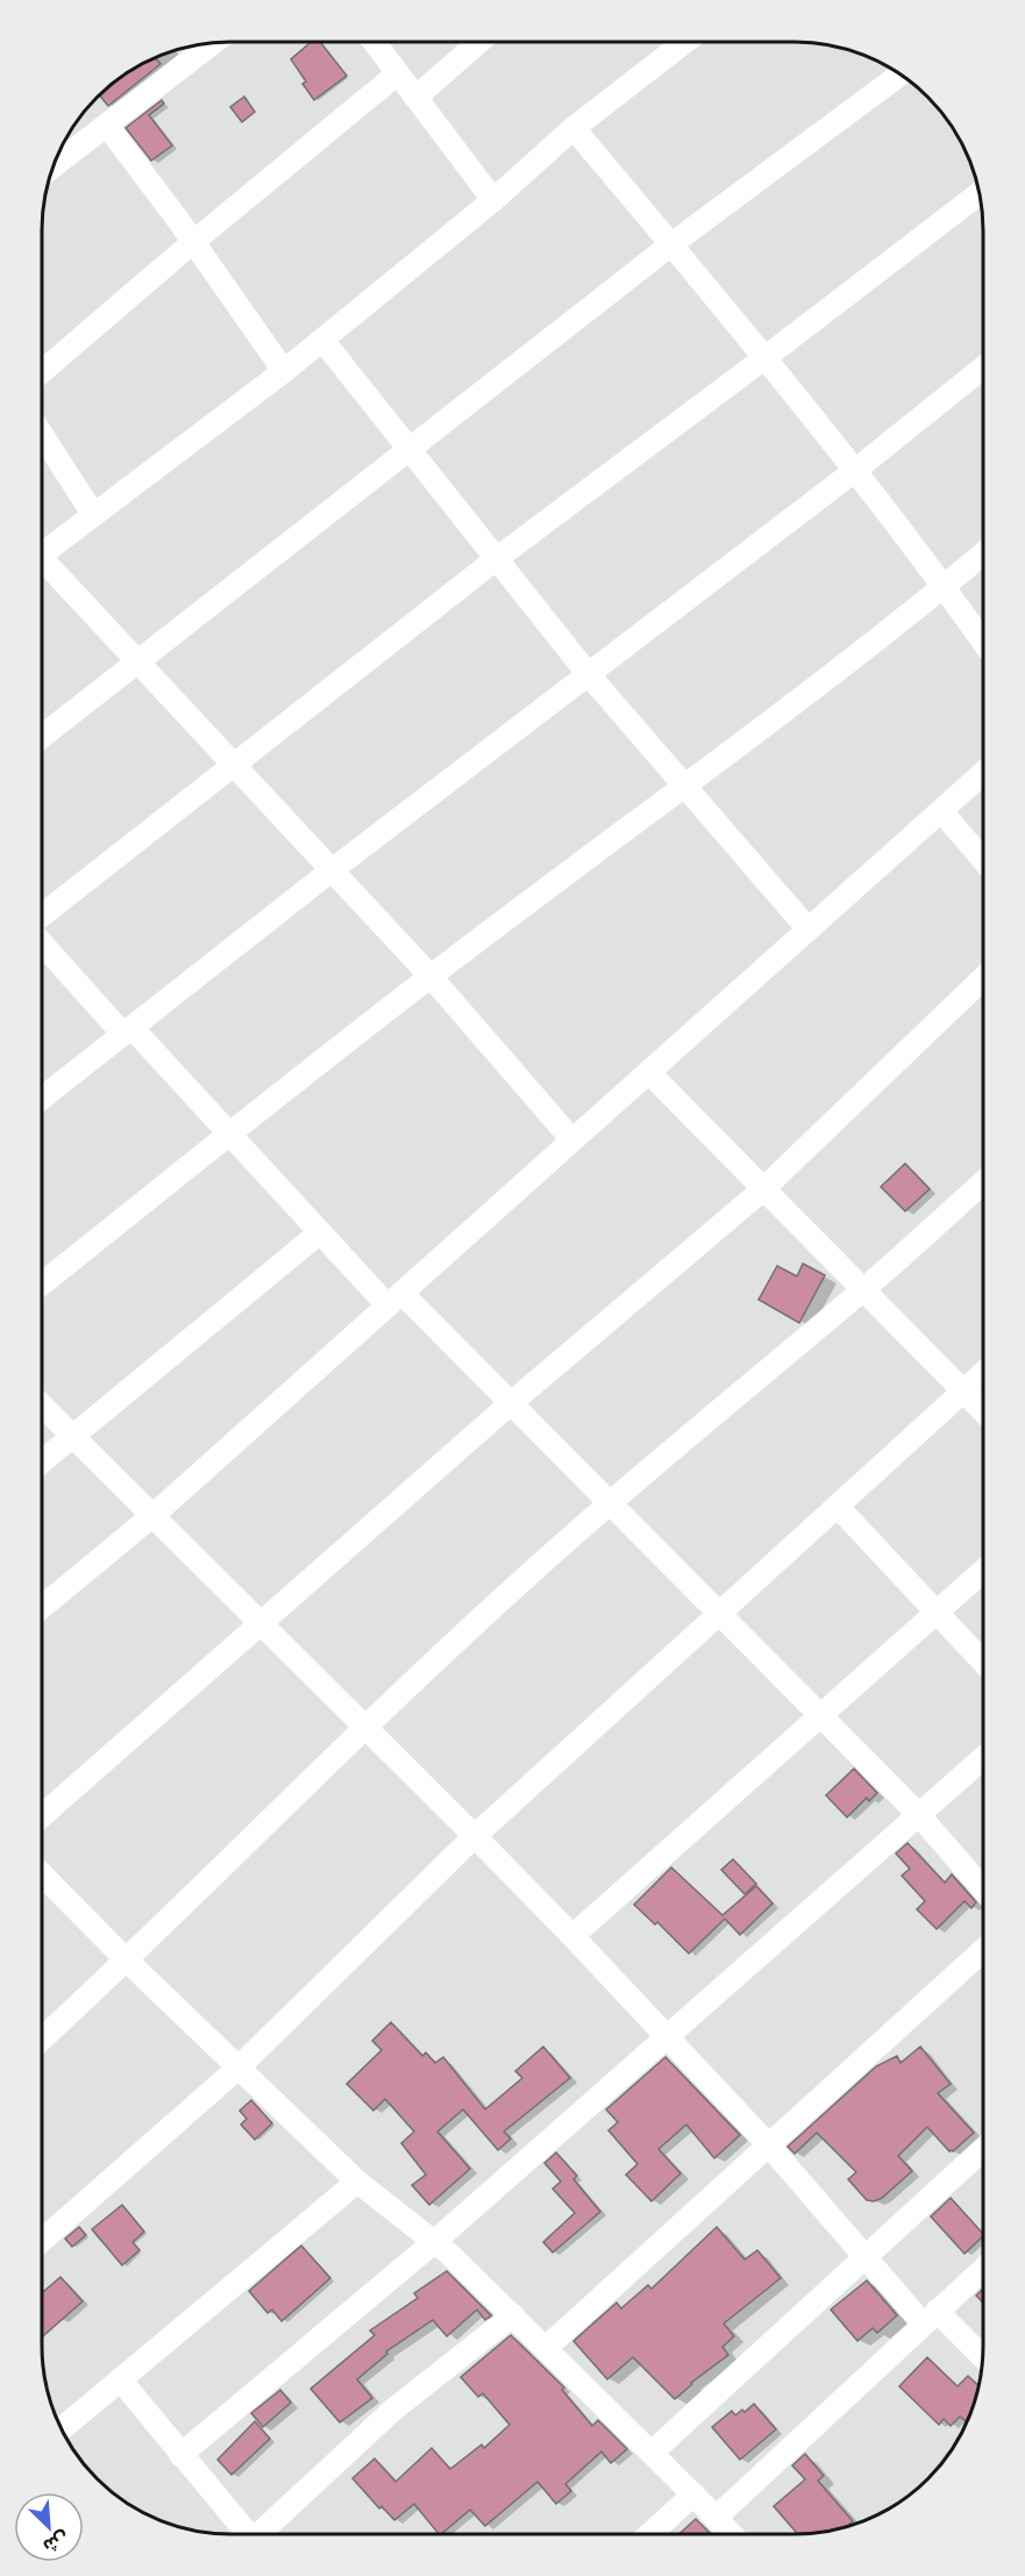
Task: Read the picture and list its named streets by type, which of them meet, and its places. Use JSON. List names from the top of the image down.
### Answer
{
  "north": "bottom right"
}
